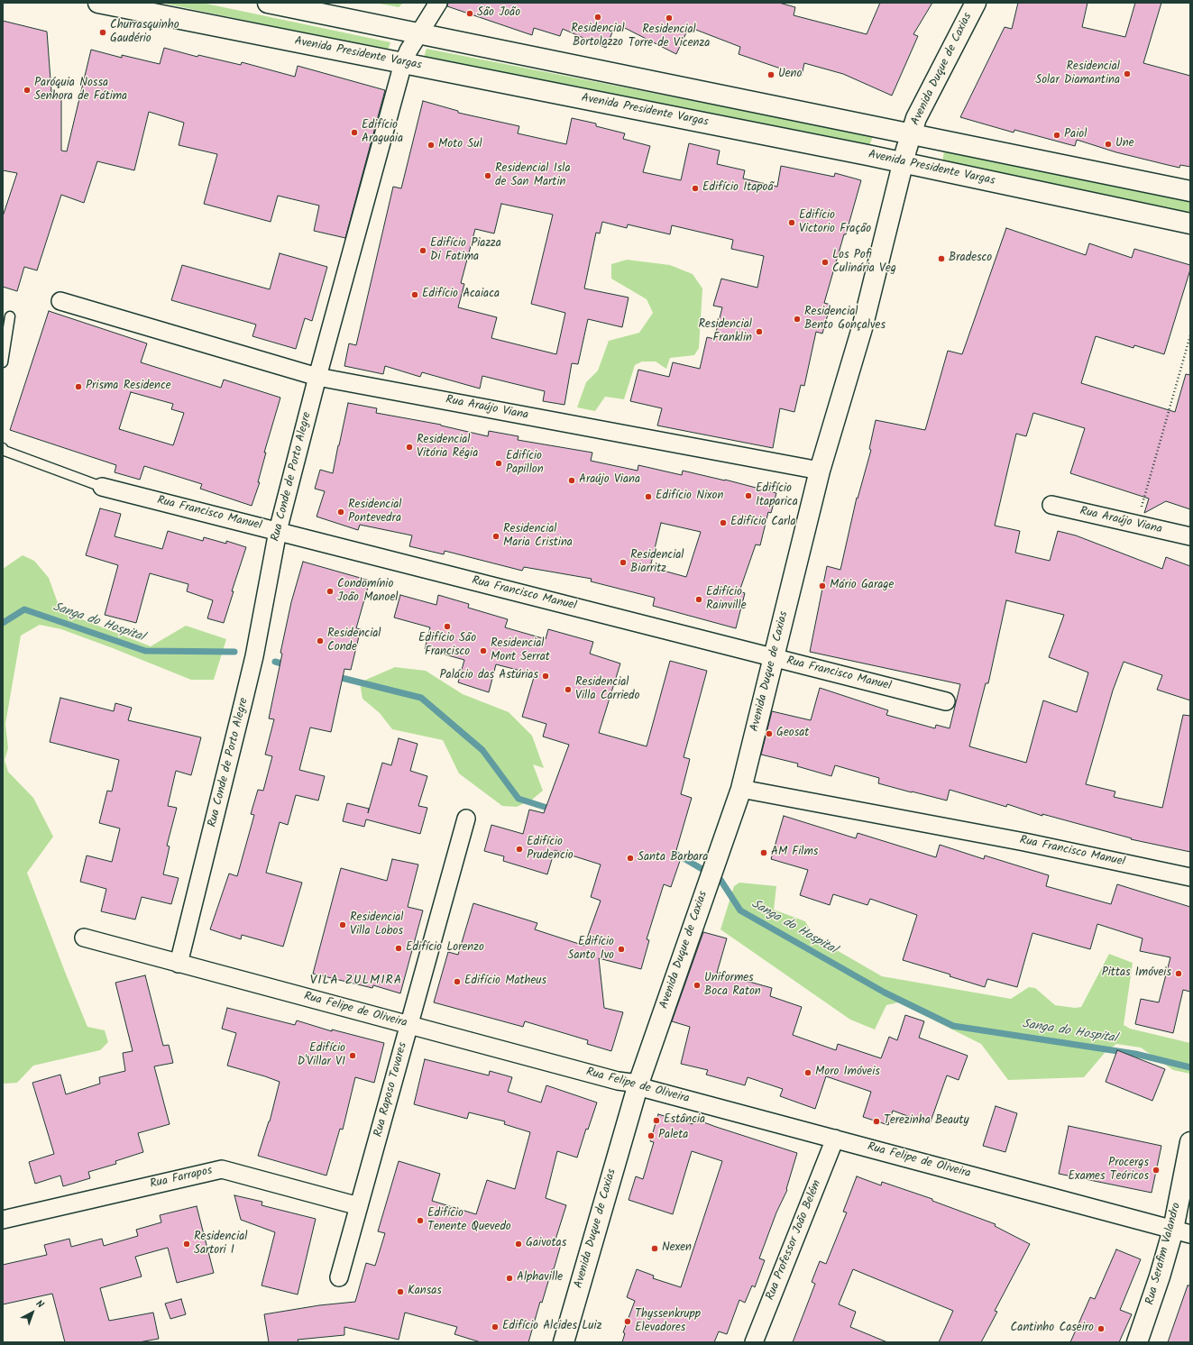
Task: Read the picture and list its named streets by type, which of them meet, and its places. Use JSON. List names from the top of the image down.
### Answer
{
  "streets": {
    "main road": ["Avenida Presidente Vargas", "Avenida Duque de Caxias", "Rua Serafim Valandro"],
    "street": [
      "Rua Araújo Viana",
      "Rua Conde de Porto Alegre",
      "Rua Francisco Manuel",
      "Rua Felipe de Oliveira",
      "Rua Raposo Tavares",
      "Rua Farrapos",
      "Rua Professor João Belém"
    ]
  },
  "crossings": [
    ["Avenida Presidente Vargas", "Avenida Duque de Caxias"],
    ["Avenida Presidente Vargas", "Rua Conde de Porto Alegre"],
    ["Avenida Duque de Caxias", "Rua Araújo Viana"],
    ["Avenida Duque de Caxias", "Rua Francisco Manuel"],
    ["Avenida Duque de Caxias", "Rua Felipe de Oliveira"],
    ["Rua Araújo Viana", "Rua Conde de Porto Alegre"],
    ["Rua Conde de Porto Alegre", "Rua Francisco Manuel"],
    ["Rua Conde de Porto Alegre", "Rua Felipe de Oliveira"],
    ["Rua Felipe de Oliveira", "Rua Raposo Tavares"],
    ["Rua Felipe de Oliveira", "Rua Professor João Belém"],
    ["Rua Felipe de Oliveira", "Rua Serafim Valandro"],
    ["Rua Raposo Tavares", "Rua Farrapos"]
  ],
  "districts": ["VILA ZULMIRA"],
  "water": ["Sanga do Hospital"],
  "places": [
    "São João",
    "Residencial Bortolazzo",
    "Residencial Torre de Vicenza",
    "Churrasquinho Gaudério",
    "Residencial Solar Diamantina",
    "Ueno",
    "Paróquia Nossa Senhora de Fátima",
    "Edifício Araguaia",
    "Paiol",
    "Une",
    "Moto Sul",
    "Residencial Isla de San Martin",
    "Edifício Itapoã",
    "Edifício Victorio Fração",
    "Edifício Piazza Di Fatima",
    "Bradesco",
    "Los Pofi Culinária Veg",
    "Edifício Acaiaca",
    "Residencial Bento Gonçalves",
    "Residencial Franklin",
    "Prisma Residence",
    "Residencial Vitória Régia",
    "Edifício Papillon",
    "Araújo Viana",
    "Edifício Itaparica",
    "Edifício Nixon",
    "Residencial Pontevedra",
    "Edifício Carla",
    "Residencial Maria Cristina",
    "Residencial Biarritz",
    "Mário Garage",
    "Condomínio João Manoel",
    "Edifício Rainville",
    "Edifício São Francisco",
    "Residencial Conde",
    "Residencial Mont Serrat",
    "Palácio das Astúrias",
    "Residencial Villa Carriedo",
    "Geosat",
    "Edifício Prudencio",
    "AM Films",
    "Santa Barbara",
    "Residencial Villa Lobos",
    "Edifício Lorenzo",
    "Edifício Santo Ivo",
    "Pittas Imóveis",
    "Edifício Matheus",
    "Uniformes Boca Raton",
    "Edifício D'Villar VI",
    "Moro Imóveis",
    "Estância",
    "Terezinha Beauty",
    "Paleta",
    "Procergs Exames Teóricos",
    "Edifício Tenente Quevedo",
    "Residencial Sartori I",
    "Gaivotas",
    "Nexen",
    "Alphaville",
    "Kansas",
    "Thyssenkrupp Elevadores",
    "Edifício Alcides Luiz",
    "Cantinho Caseiro"
  ],
  "north": "top right"
}
